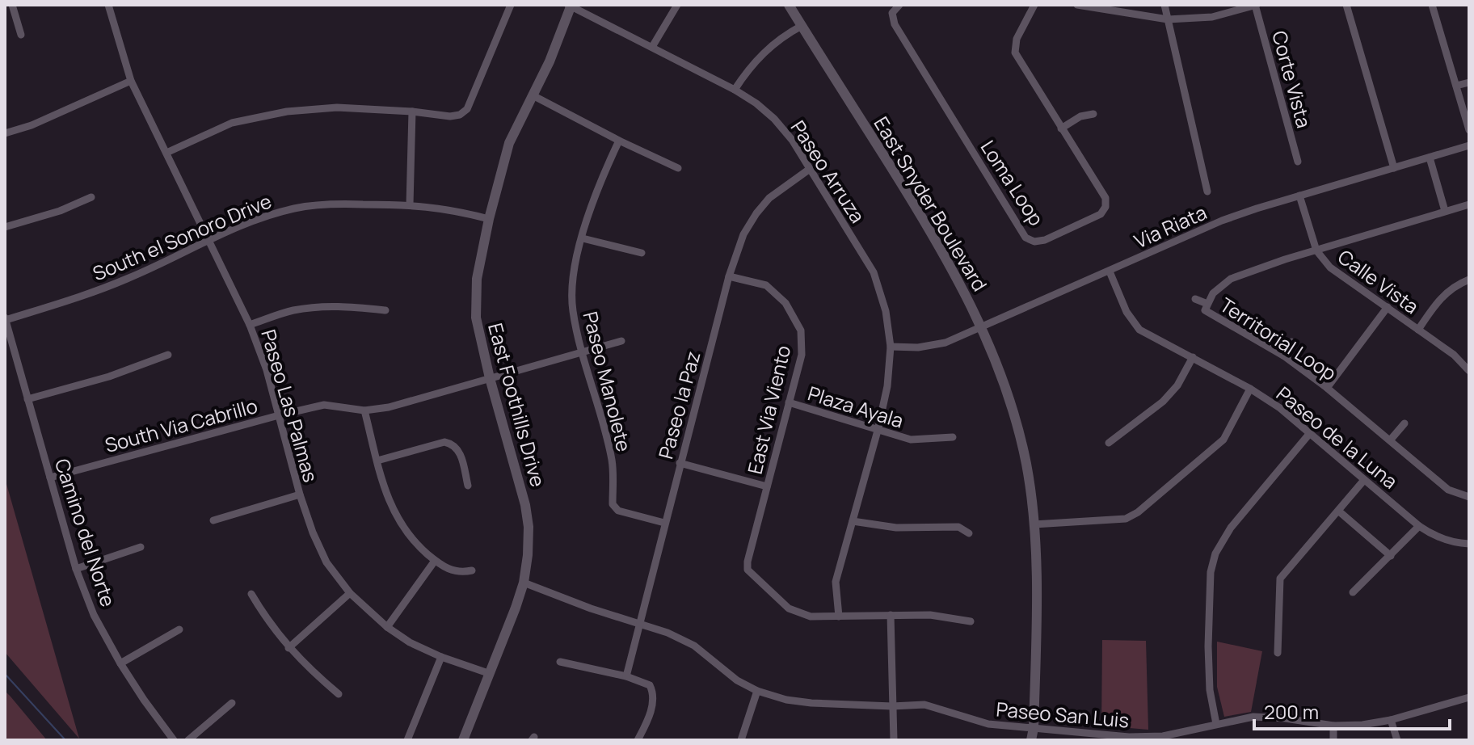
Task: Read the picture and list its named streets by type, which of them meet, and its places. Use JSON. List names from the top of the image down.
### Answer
{
  "streets": {
    "street": [
      "Corte Vista",
      "Paseo Arruza",
      "Loma Loop",
      "East Snyder Boulevard",
      "Via Riata",
      "South el Sonoro Drive",
      "Calle Vista",
      "Territorial Loop",
      "Paseo Manolete",
      "East Foothills Drive",
      "Paseo la Paz",
      "Paseo Las Palmas",
      "Plaza Ayala",
      "East Via Viento",
      "South Via Cabrillo",
      "Paseo de la Luna",
      "Camino del Norte",
      "Paseo San Luis"
    ]
  },
  "crossings": [
    ["Paseo Arruza", "Via Riata"],
    ["Paseo Arruza", "East Foothills Drive"],
    ["Paseo Arruza", "Paseo la Paz"],
    ["Paseo Arruza", "Plaza Ayala"],
    ["Paseo Arruza", "East Via Viento"],
    ["East Snyder Boulevard", "Via Riata"],
    ["East Snyder Boulevard", "Paseo San Luis"],
    ["Via Riata", "Calle Vista"],
    ["Via Riata", "Paseo de la Luna"],
    ["South el Sonoro Drive", "East Foothills Drive"],
    ["South el Sonoro Drive", "Paseo Las Palmas"],
    ["South el Sonoro Drive", "Camino del Norte"],
    ["Calle Vista", "Territorial Loop"],
    ["Paseo Manolete", "Paseo la Paz"],
    ["Paseo Manolete", "South Via Cabrillo"],
    ["East Foothills Drive", "Paseo Las Palmas"],
    ["East Foothills Drive", "South Via Cabrillo"],
    ["East Foothills Drive", "Paseo San Luis"],
    ["Paseo la Paz", "East Via Viento"],
    ["Paseo la Paz", "Paseo San Luis"],
    ["Paseo Las Palmas", "South Via Cabrillo"],
    ["Plaza Ayala", "East Via Viento"],
    ["South Via Cabrillo", "Camino del Norte"]
  ],
  "scale_bar": "200 m"
}
